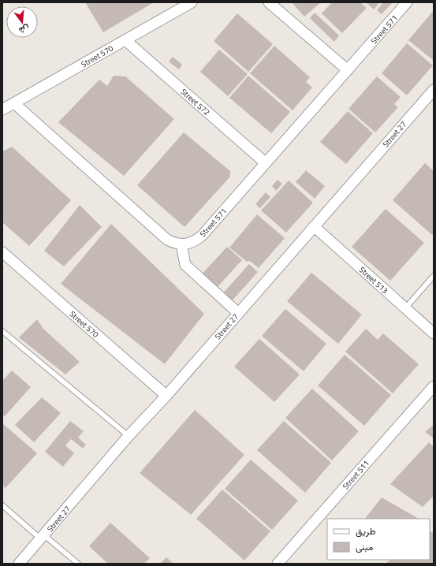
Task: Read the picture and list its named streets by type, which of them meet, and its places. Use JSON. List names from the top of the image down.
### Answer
{
  "streets": {
    "street": [
      "Street 571",
      "Street 570",
      "Street 572",
      "Street 27",
      "Street 513",
      "Street 511"
    ]
  },
  "crossings": [
    ["Street 571", "Street 572"],
    ["Street 570", "Street 572"],
    ["Street 570", "Street 27"],
    ["Street 27", "Street 513"]
  ],
  "legend": ["طريق", "مبنى"],
  "north": "bottom"
}
